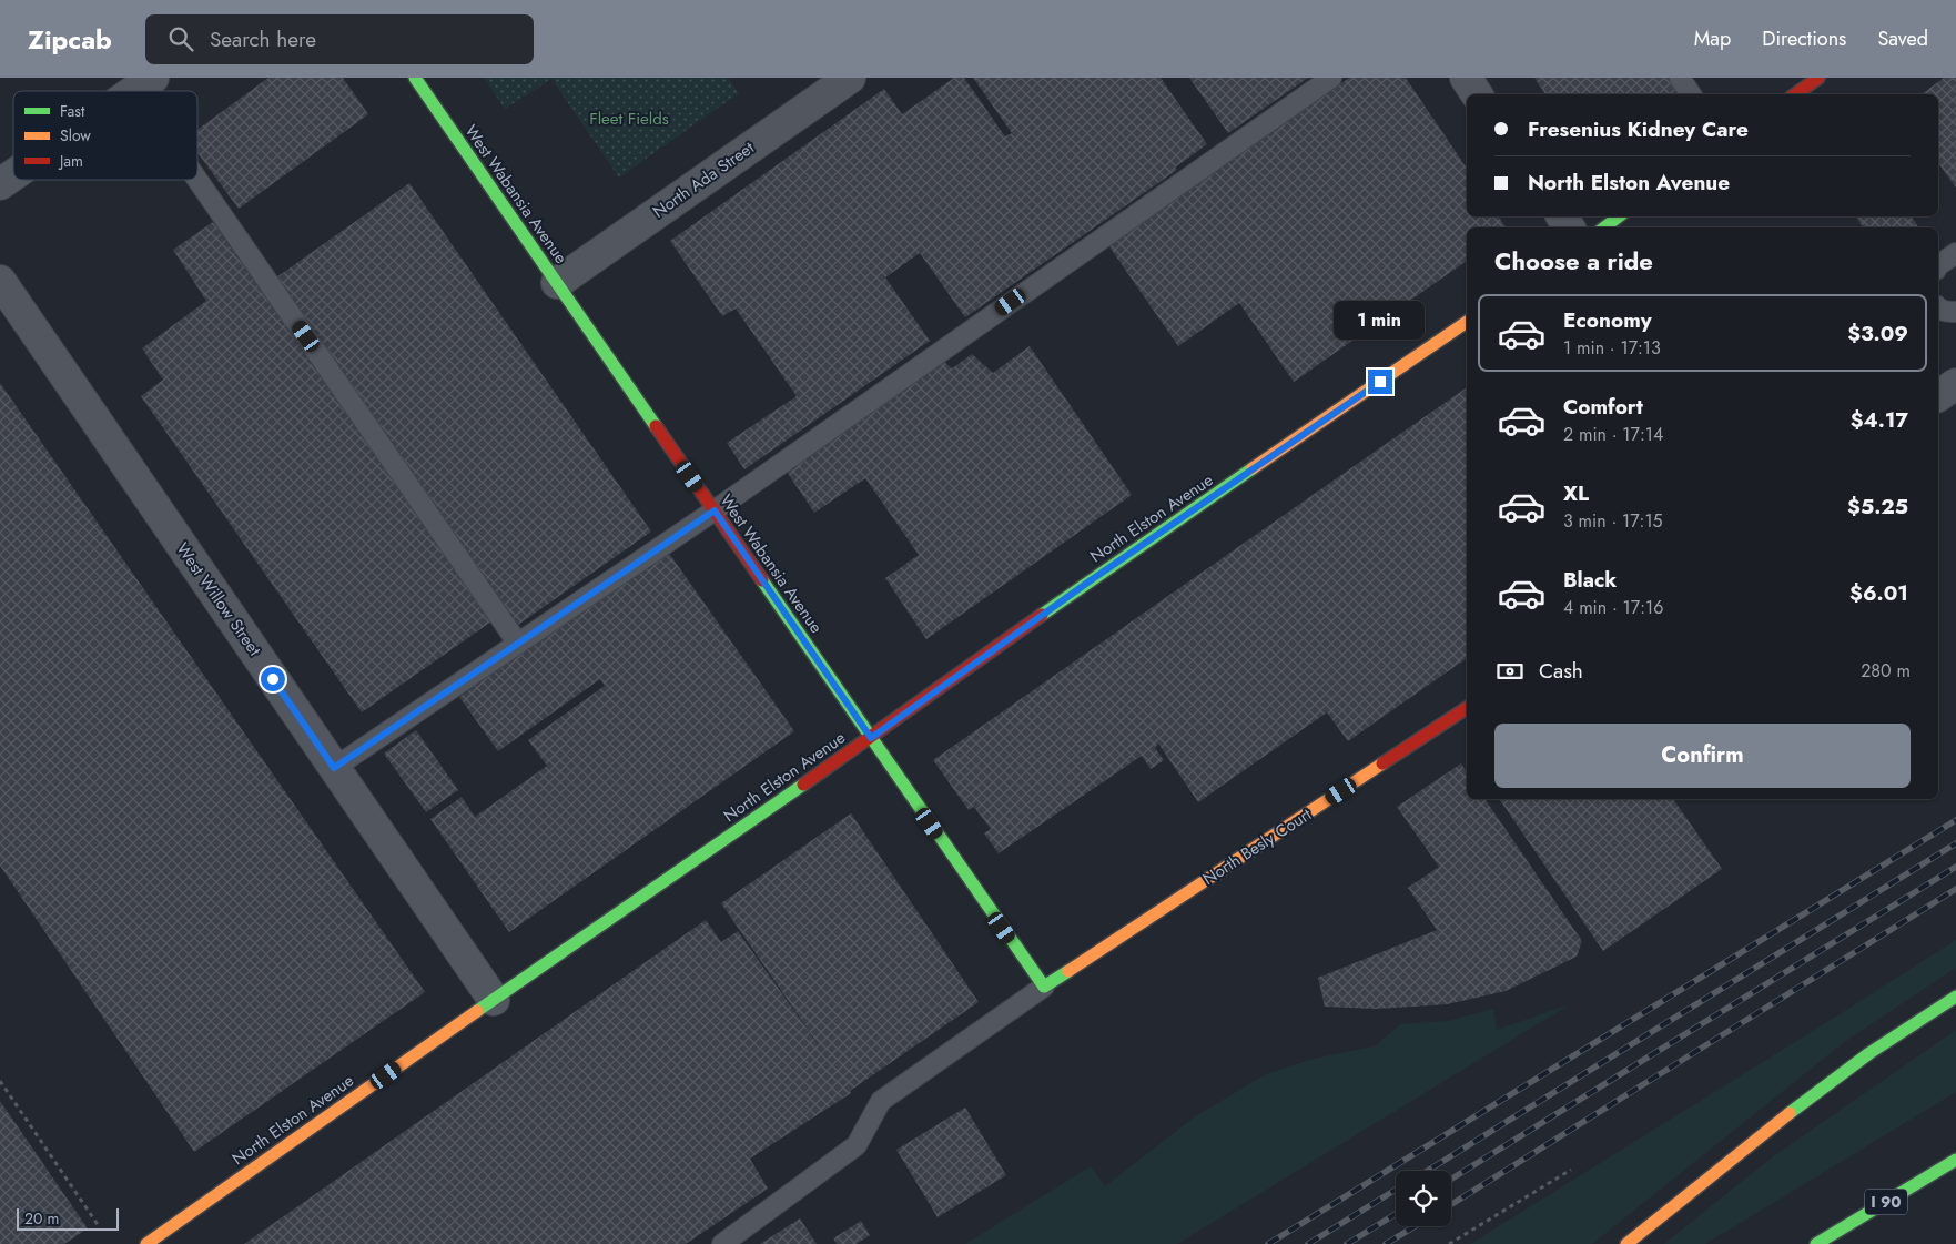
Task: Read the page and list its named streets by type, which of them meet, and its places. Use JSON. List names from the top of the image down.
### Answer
{
  "streets": {
    "main road": [
      "West Wabansia Avenue",
      "North Elston Avenue",
      "North Besly Court",
      "I 90"
    ],
    "street": ["North Ada Street", "West Willow Street"]
  },
  "crossings": [
    ["North Ada Street", "West Wabansia Avenue"],
    ["West Wabansia Avenue", "North Elston Avenue"],
    ["West Wabansia Avenue", "North Besly Court"],
    ["North Elston Avenue", "West Willow Street"]
  ],
  "parks": ["Fleet Fields"],
  "legend": ["Fast", "Slow", "Jam"],
  "scale_bar": "20 m",
  "page": {
    "header": "Zipcab",
    "search": "Search here",
    "nav": ["Map", "Directions", "Saved"],
    "banner": ["Fresenius Kidney Care", "North Elston Avenue"],
    "heading": "Choose a ride",
    "list": [
      {
        "name": "Economy",
        "note": "1 min · 17:13",
        "value": "$3.09"
      },
      {
        "name": "Comfort",
        "note": "2 min · 17:14",
        "value": "$4.17"
      },
      {
        "name": "XL",
        "note": "3 min · 17:15",
        "value": "$5.25"
      },
      {
        "name": "Black",
        "note": "4 min · 17:16",
        "value": "$6.01"
      }
    ],
    "bubble": "1 min",
    "pay": ["Cash", "280 m"],
    "buttons": "Confirm",
    "scale": "20 m"
  }
}
